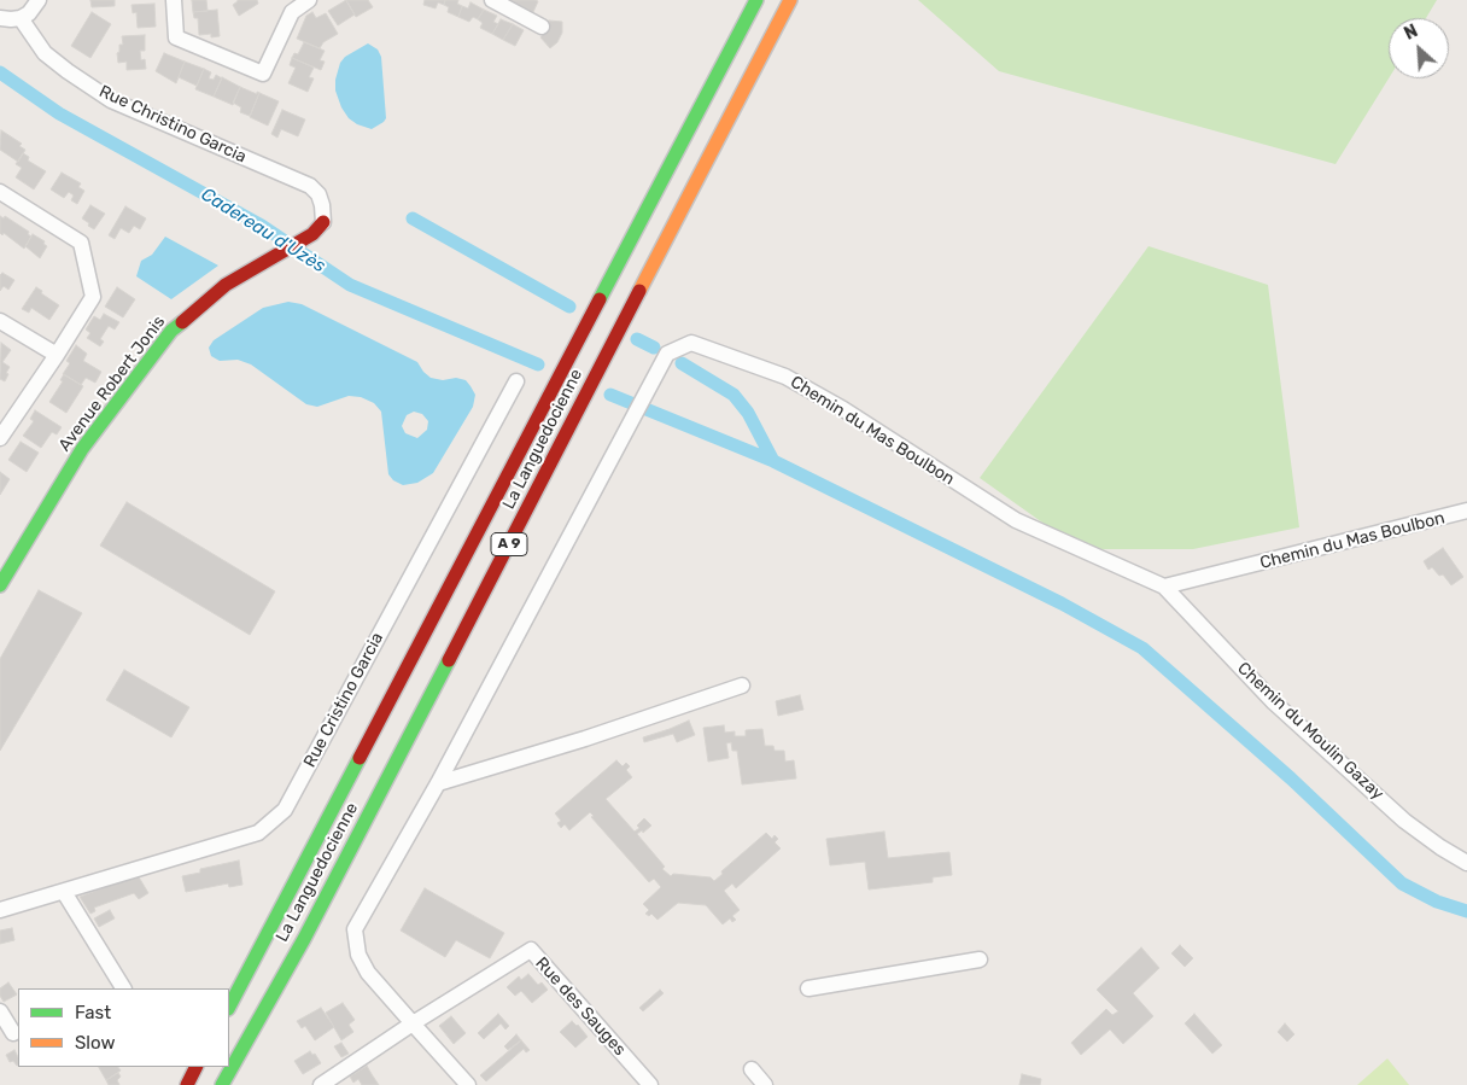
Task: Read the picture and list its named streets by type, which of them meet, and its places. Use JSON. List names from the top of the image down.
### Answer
{
  "streets": {
    "main road": ["Avenue Robert Jonis", "La Languedocienne", "A 9"],
    "street": [
      "Rue Christino Garcia",
      "Chemin du Mas Boulbon",
      "Rue Cristino Garcia",
      "Chemin du Moulin Gazay",
      "Rue des Sauges"
    ]
  },
  "crossings": [
    ["Rue Christino Garcia", "Avenue Robert Jonis"],
    ["Chemin du Mas Boulbon", "Chemin du Moulin Gazay"],
    ["Chemin du Mas Boulbon", "Rue des Sauges"]
  ],
  "water": ["Cadereau d'Uzès"],
  "legend": ["Fast", "Slow"],
  "north": "top left"
}
